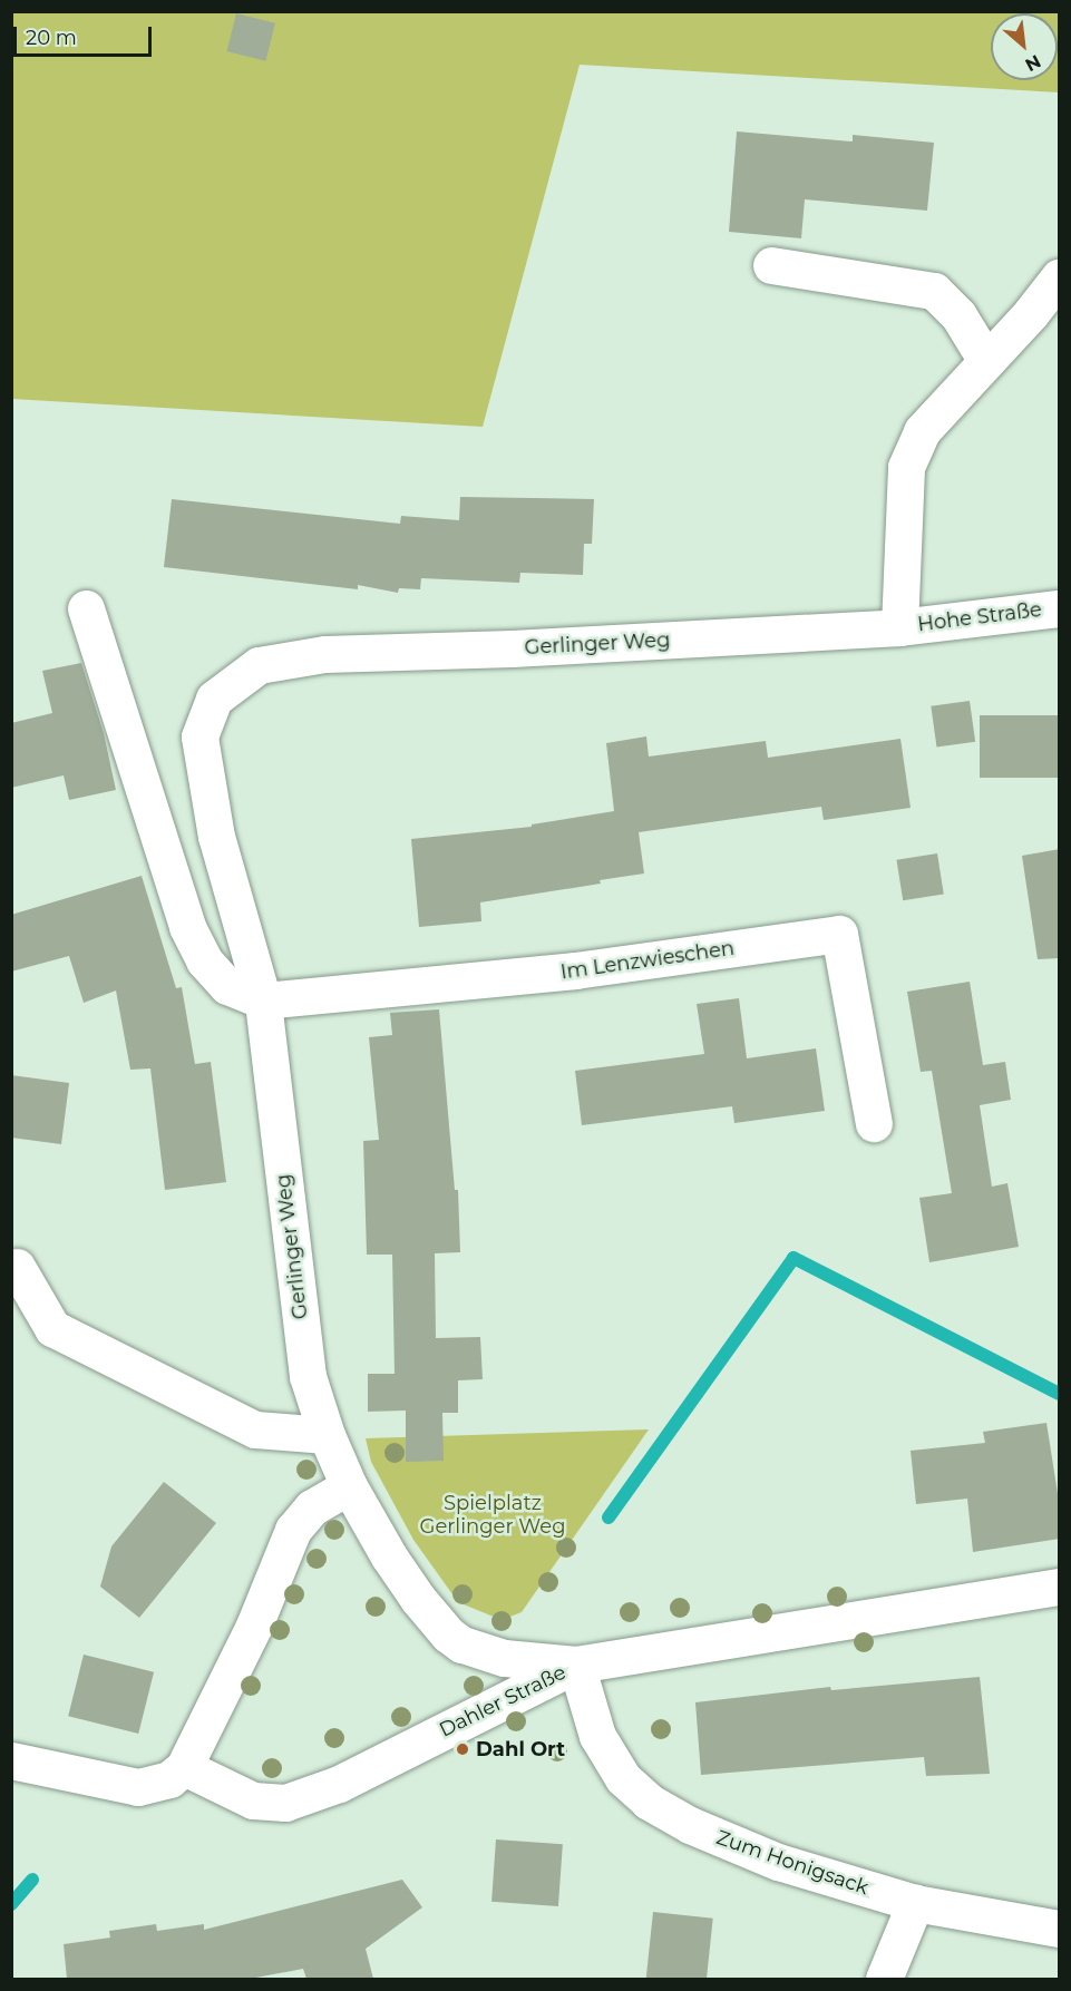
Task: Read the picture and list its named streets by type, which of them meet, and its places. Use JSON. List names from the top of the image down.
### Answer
{
  "streets": {
    "street": [
      "Hohe Straße",
      "Gerlinger Weg",
      "Im Lenzwieschen",
      "Dahler Straße",
      "Zum Honigsack"
    ]
  },
  "crossings": [
    ["Hohe Straße", "Gerlinger Weg"],
    ["Gerlinger Weg", "Im Lenzwieschen"],
    ["Gerlinger Weg", "Dahler Straße"],
    ["Gerlinger Weg", "Zum Honigsack"],
    ["Dahler Straße", "Zum Honigsack"]
  ],
  "parks": ["Spielplatz Gerlinger Weg"],
  "places": ["Dahl Ort"],
  "scale_bar": "20 m",
  "north": "bottom right"
}
